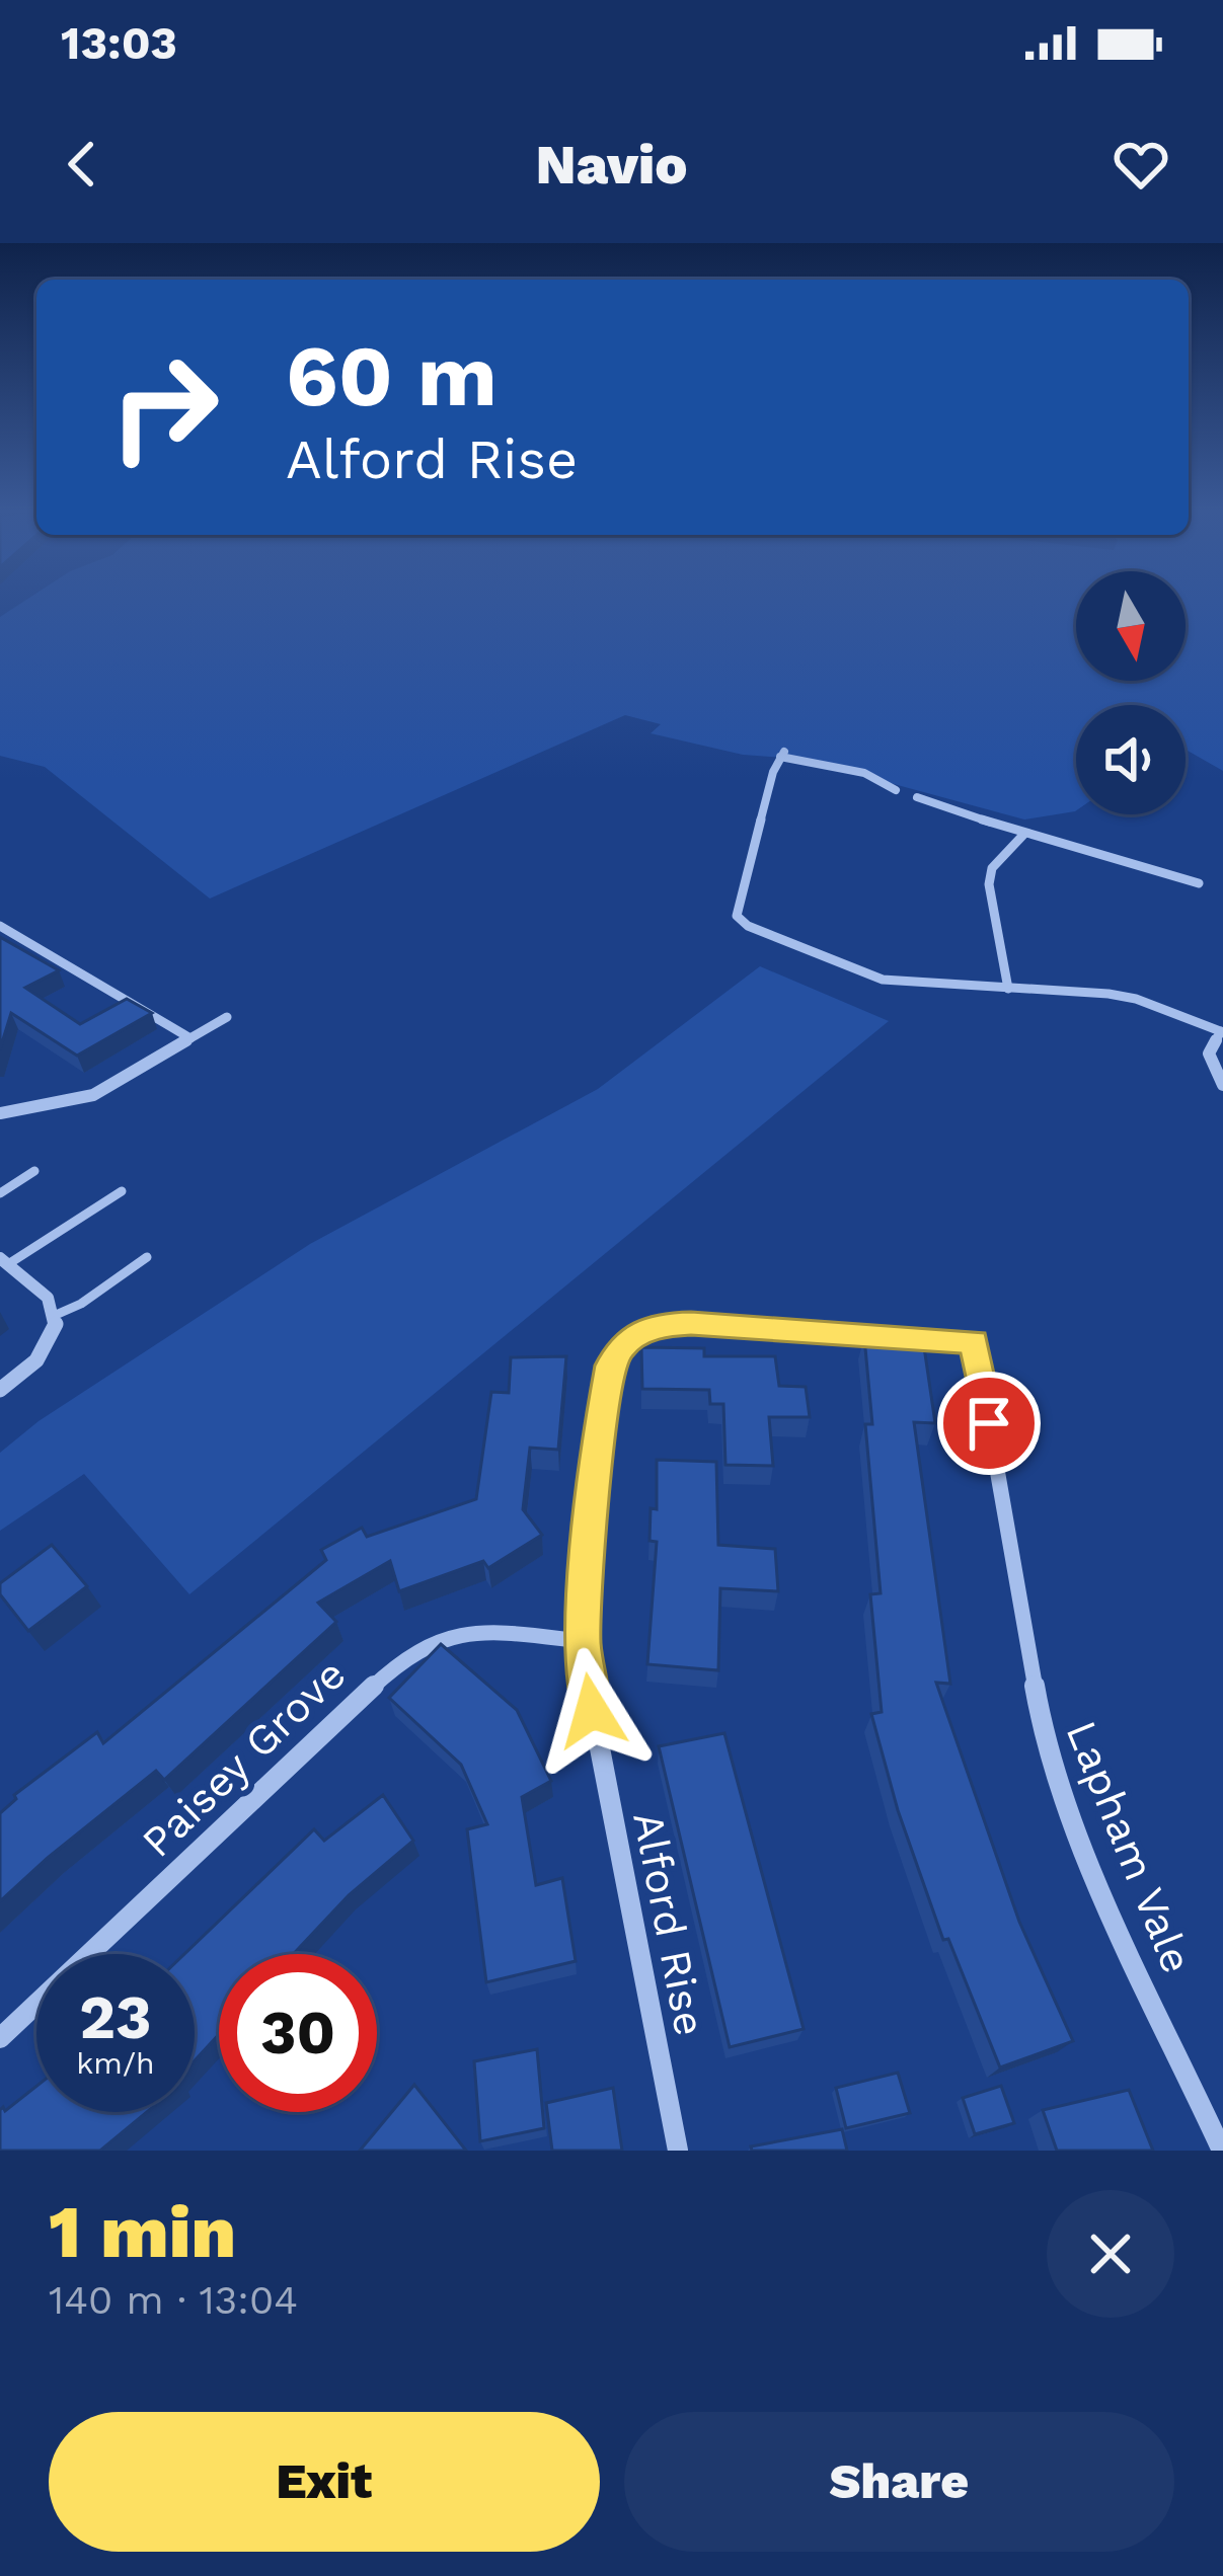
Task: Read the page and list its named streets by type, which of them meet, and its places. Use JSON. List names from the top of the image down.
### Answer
{
  "streets": {
    "street": ["Paisey Grove", "Lapham Vale", "Alford Rise"]
  },
  "crossings": [
    ["Paisey Grove", "Alford Rise"],
    ["Lapham Vale", "Alford Rise"]
  ],
  "north": "bottom",
  "page": {
    "status": "13:03",
    "header": "Navio",
    "turn": ["60 m", "Alford Rise"],
    "speed": "23 km/h",
    "limit": "30",
    "heading": ["1 min", "140 m · 13:04"],
    "buttons": ["Exit", "Share"]
  }
}
